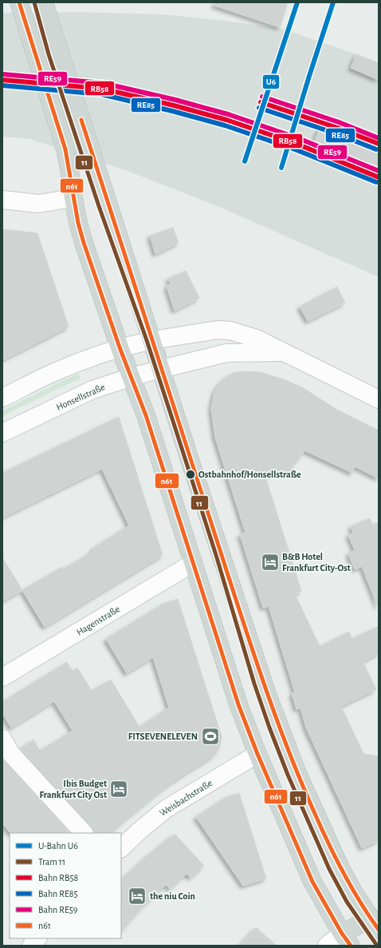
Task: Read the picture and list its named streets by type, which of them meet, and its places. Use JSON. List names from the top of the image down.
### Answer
{
  "streets": {
    "street": ["Honsellstraße", "Hagenstraße", "Weisbachstraße"]
  },
  "places": {
    "other": ["Ostbahnhof/Honsellstraße"],
    "hotel": ["B&B Hotel Frankfurt City-Ost", "Ibis Budget Frankfurt City Ost", "the niu Coin"],
    "sports": ["FITSEVENELEVEN"]
  },
  "lines": [
    "metro line U6",
    "tram line 11",
    "transit line n61",
    "rail line RE59",
    "rail line RB58",
    "rail line RE85"
  ],
  "legend": [
    "U-Bahn U6",
    "Tram 11",
    "Bahn RB58",
    "Bahn RE85",
    "Bahn RE59",
    "n61"
  ]
}
